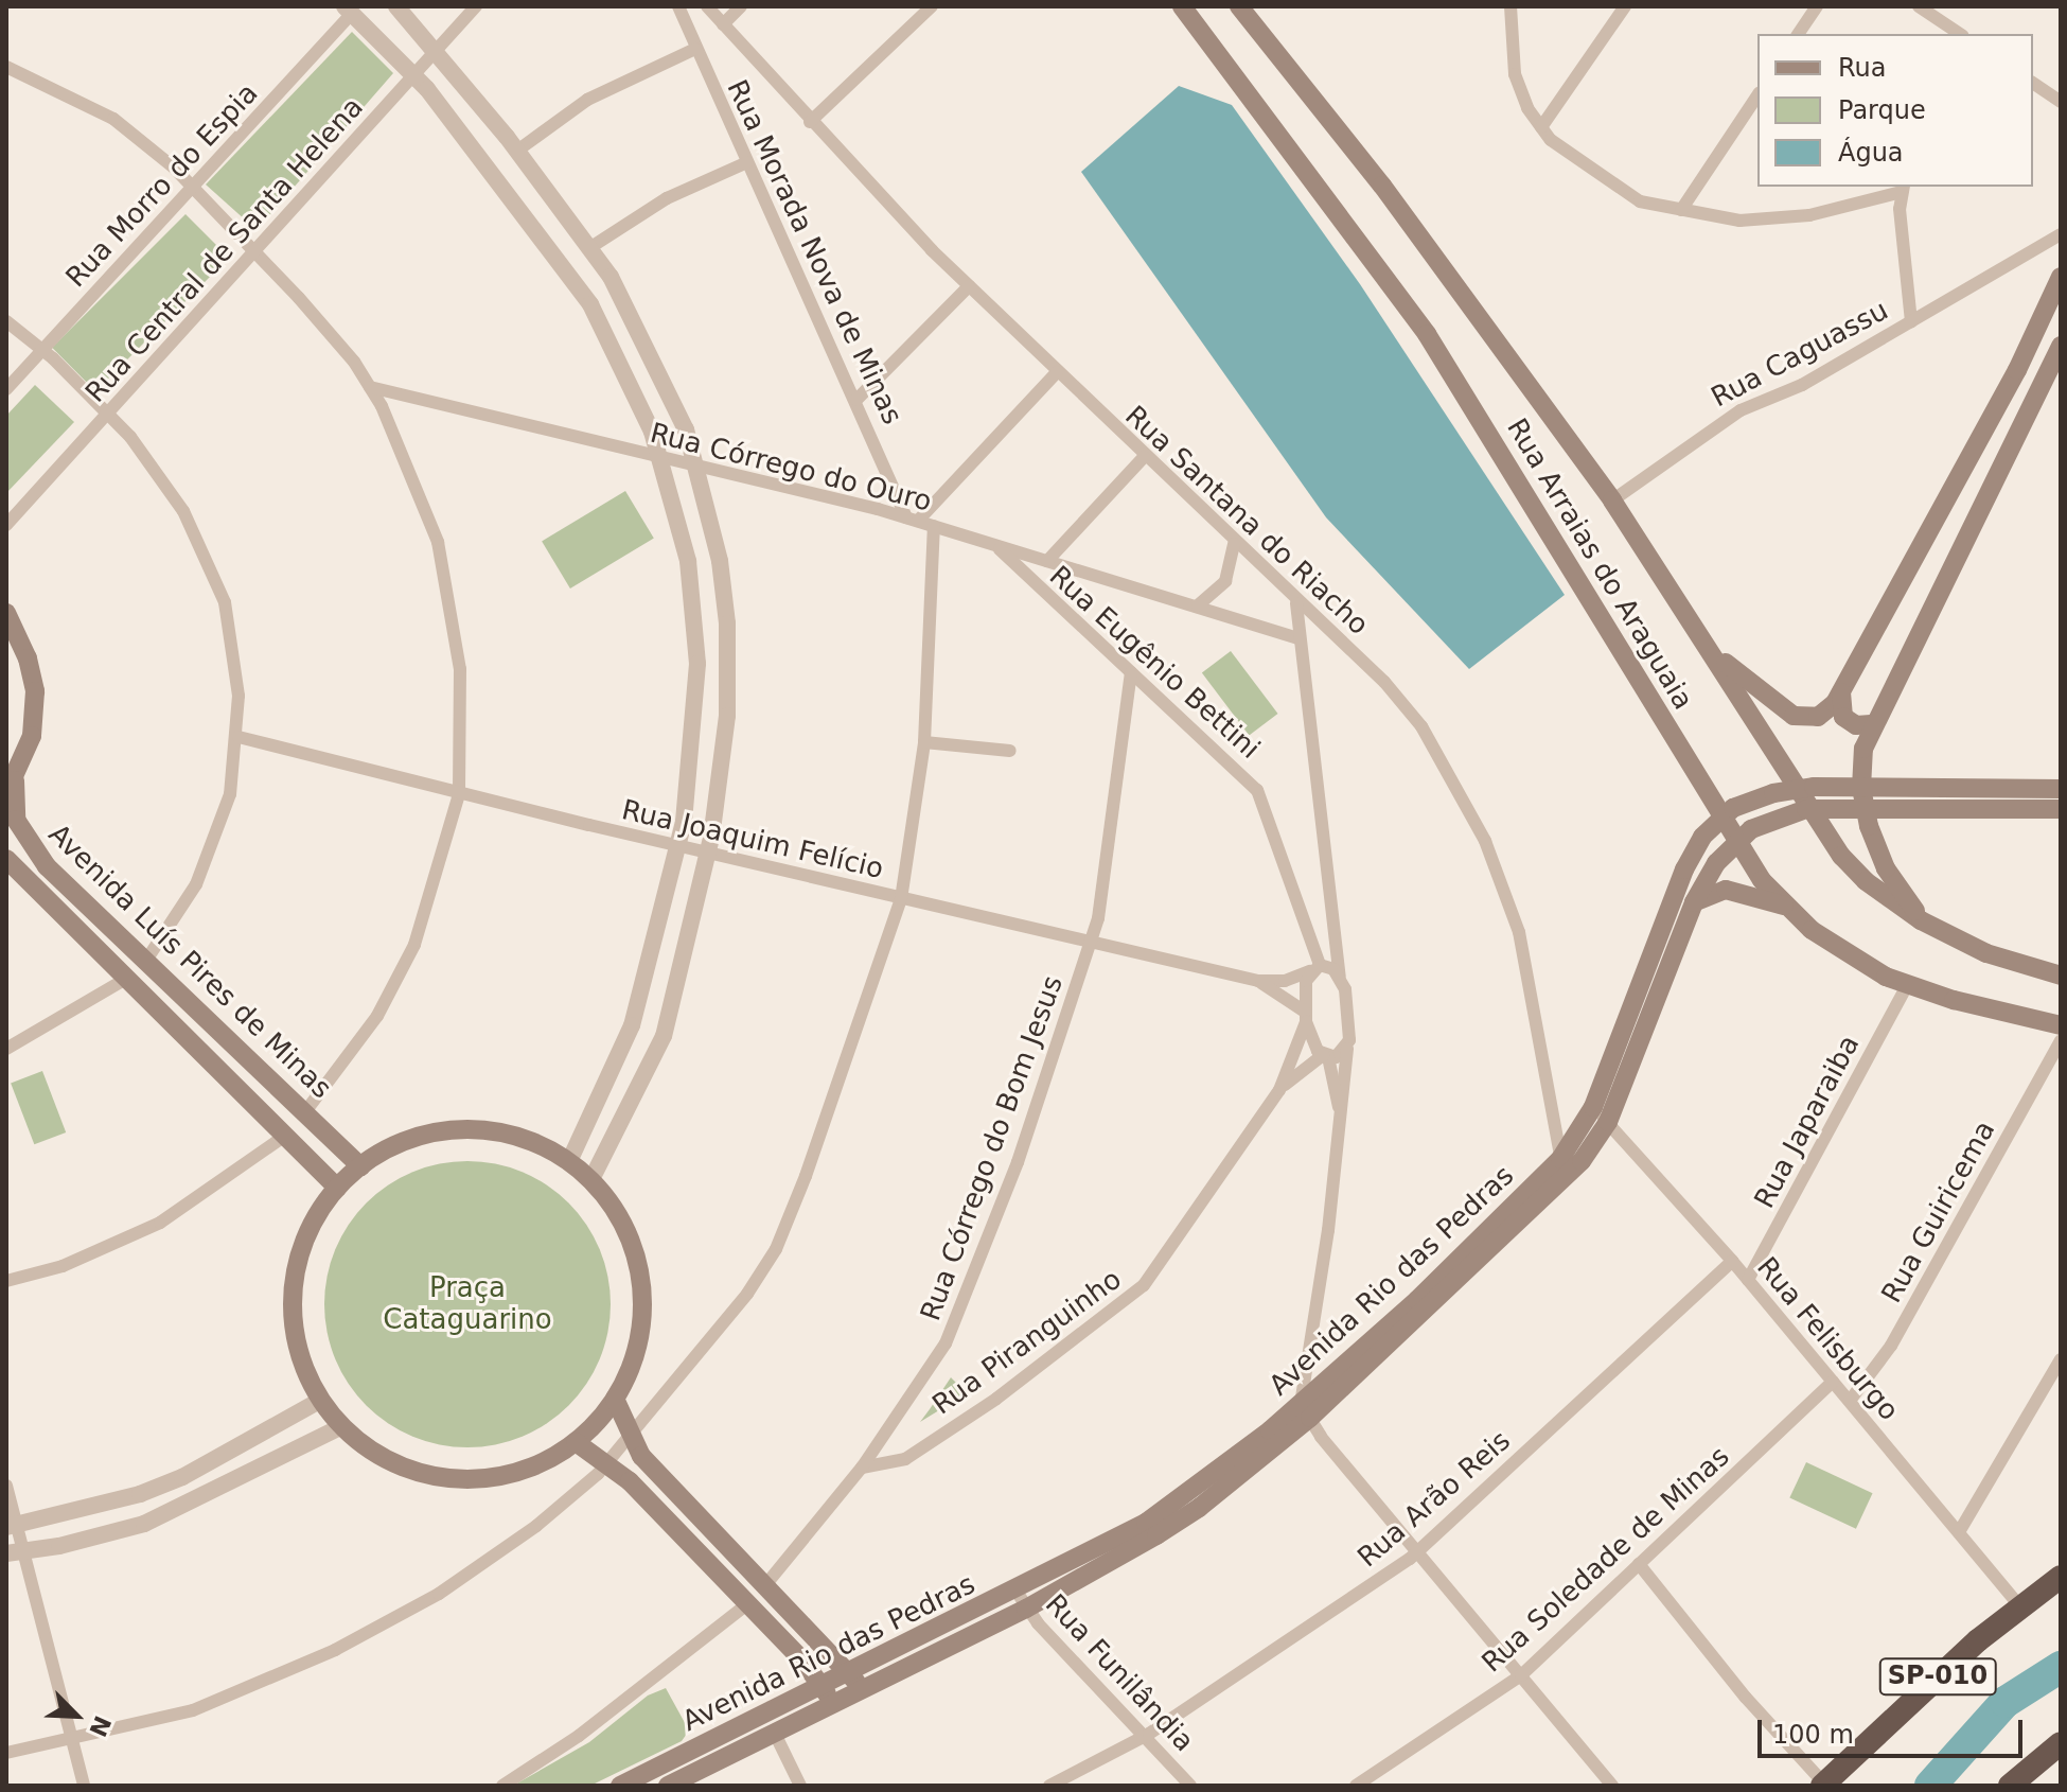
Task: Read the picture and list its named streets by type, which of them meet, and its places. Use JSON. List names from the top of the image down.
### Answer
{
  "streets": {
    "highway": ["SP-010"],
    "main road": ["Rua Arraias do Araguaia", "Avenida Luís Pires de Minas", "Avenida Rio das Pedras"],
    "street": [
      "Rua Morro do Espia",
      "Rua Central de Santa Helena",
      "Rua Morada Nova de Minas",
      "Rua Caguassu",
      "Rua Córrego do Ouro",
      "Rua Santana do Riacho",
      "Rua Eugênio Bettini",
      "Rua Joaquim Felício",
      "Rua Japaraiba",
      "Rua Córrego do Bom Jesus",
      "Rua Guiricema",
      "Rua Felisburgo",
      "Rua Piranguinho",
      "Rua Arão Reis",
      "Rua Soledade de Minas",
      "Rua Funilândia"
    ]
  },
  "crossings": [
    ["Rua Morada Nova de Minas", "Rua Córrego do Ouro"],
    ["Rua Caguassu", "Rua Arraias do Araguaia"],
    ["Rua Córrego do Ouro", "Rua Eugênio Bettini"],
    ["Rua Santana do Riacho", "Avenida Rio das Pedras"],
    ["Rua Arraias do Araguaia", "Rua Japaraiba"],
    ["Rua Arraias do Araguaia", "Avenida Rio das Pedras"],
    ["Rua Eugênio Bettini", "Rua Joaquim Felício"],
    ["Rua Eugênio Bettini", "Rua Córrego do Bom Jesus"],
    ["Rua Eugênio Bettini", "Rua Piranguinho"],
    ["Rua Joaquim Felício", "Rua Córrego do Bom Jesus"],
    ["Rua Joaquim Felício", "Rua Piranguinho"],
    ["Rua Japaraiba", "Rua Felisburgo"],
    ["Rua Córrego do Bom Jesus", "Rua Piranguinho"],
    ["Rua Guiricema", "Rua Felisburgo"],
    ["Avenida Rio das Pedras", "Rua Felisburgo"],
    ["Avenida Rio das Pedras", "Rua Funilândia"],
    ["Rua Felisburgo", "Rua Arão Reis"],
    ["Rua Felisburgo", "Rua Soledade de Minas"],
    ["Rua Felisburgo", "SP-010"],
    ["Rua Arão Reis", "Rua Funilândia"]
  ],
  "parks": ["Praça Cataguarino"],
  "legend": ["Rua", "Parque", "Água"],
  "scale_bar": "100 m",
  "north": "bottom right"
}
